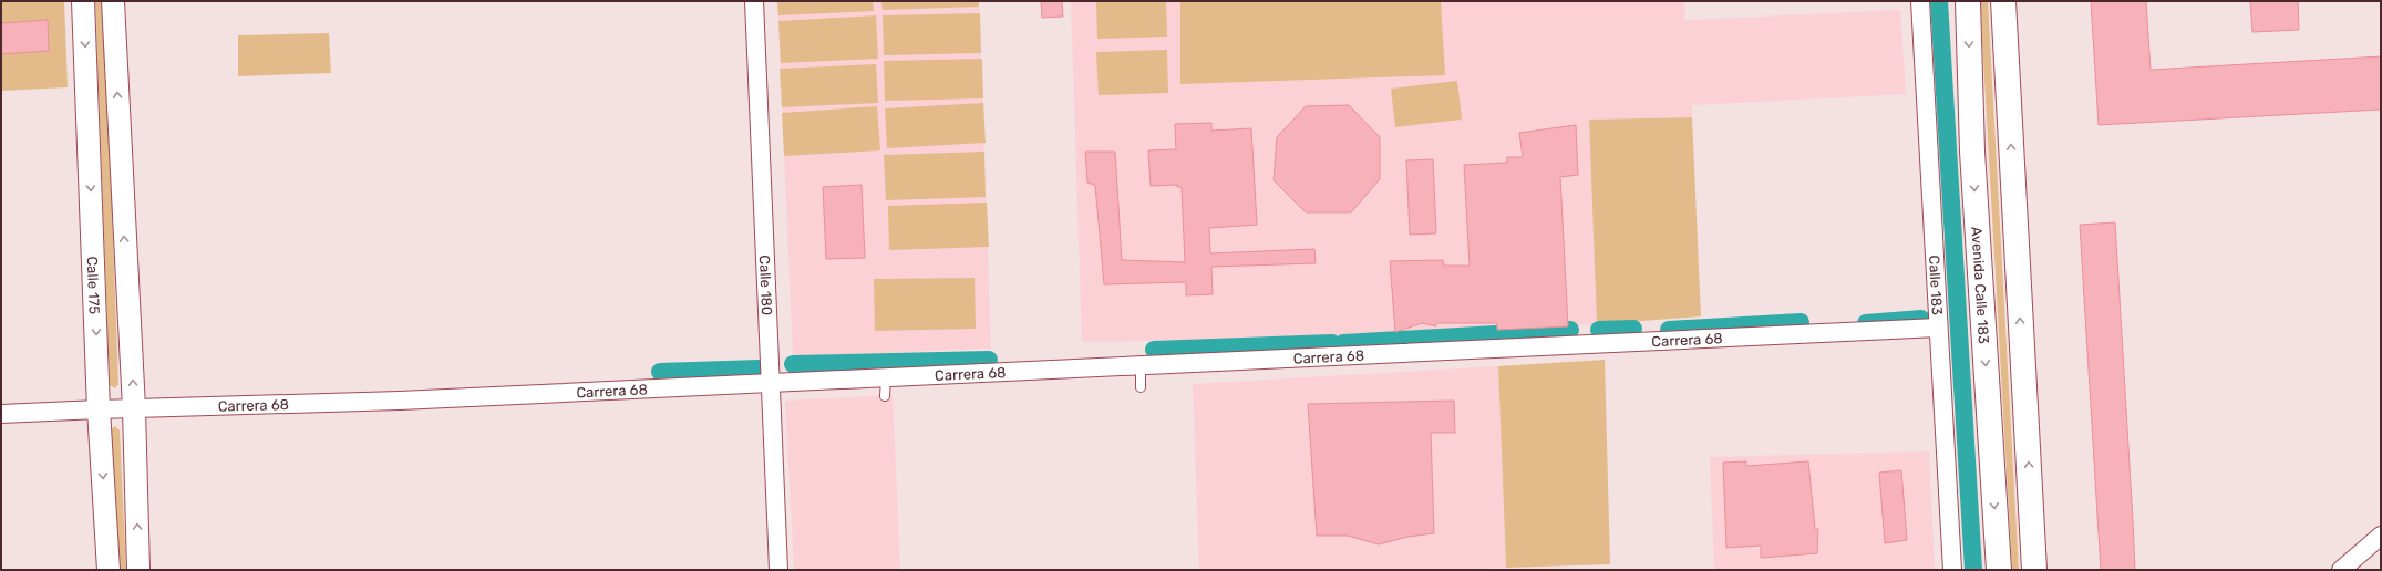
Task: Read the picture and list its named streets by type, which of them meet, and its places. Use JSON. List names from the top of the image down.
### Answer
{
  "streets": {
    "main road": ["Avenida Calle 183"],
    "street": [
      "Calle 175",
      "Calle 180",
      "Calle 183",
      "Carrera 68"
    ]
  },
  "crossings": [
    ["Calle 175", "Carrera 68"],
    ["Calle 180", "Carrera 68"],
    ["Calle 183", "Carrera 68"]
  ]
}
